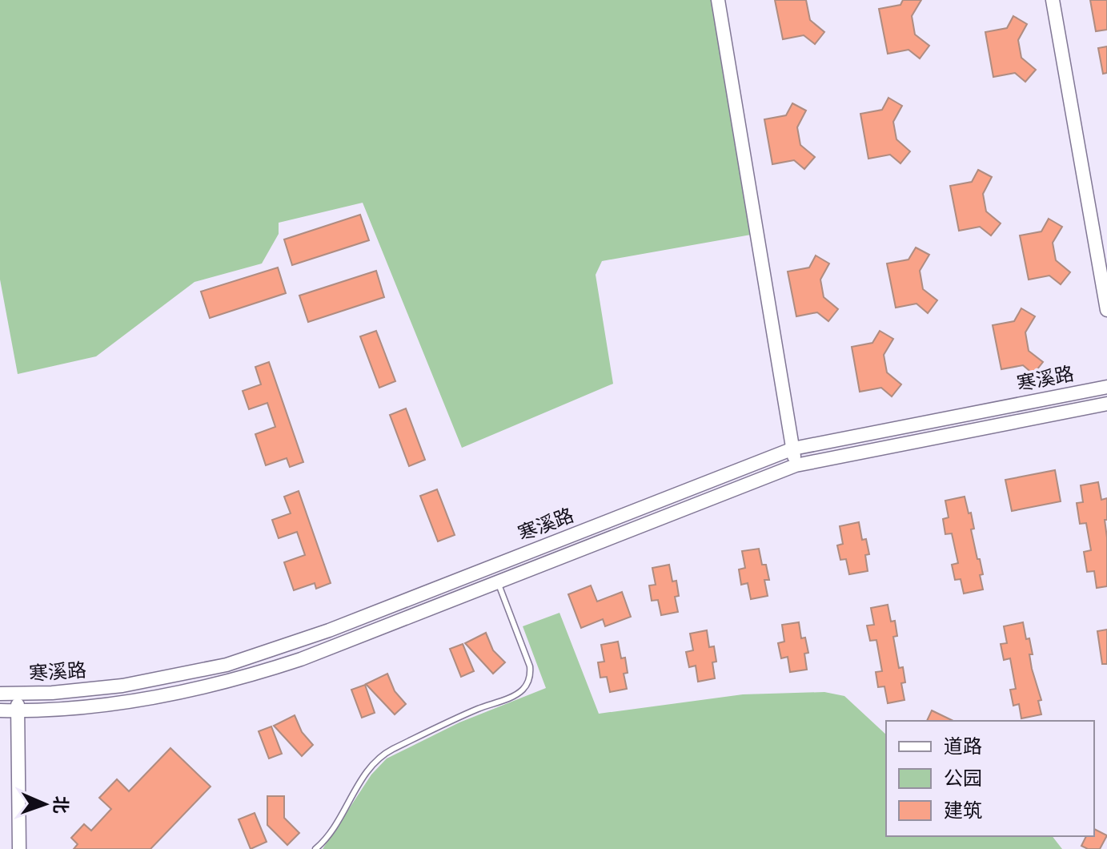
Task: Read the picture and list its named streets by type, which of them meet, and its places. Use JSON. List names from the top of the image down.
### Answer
{
  "streets": {
    "main road": ["寒溪路"]
  },
  "legend": ["道路", "公园", "建筑"],
  "north": "right"
}
